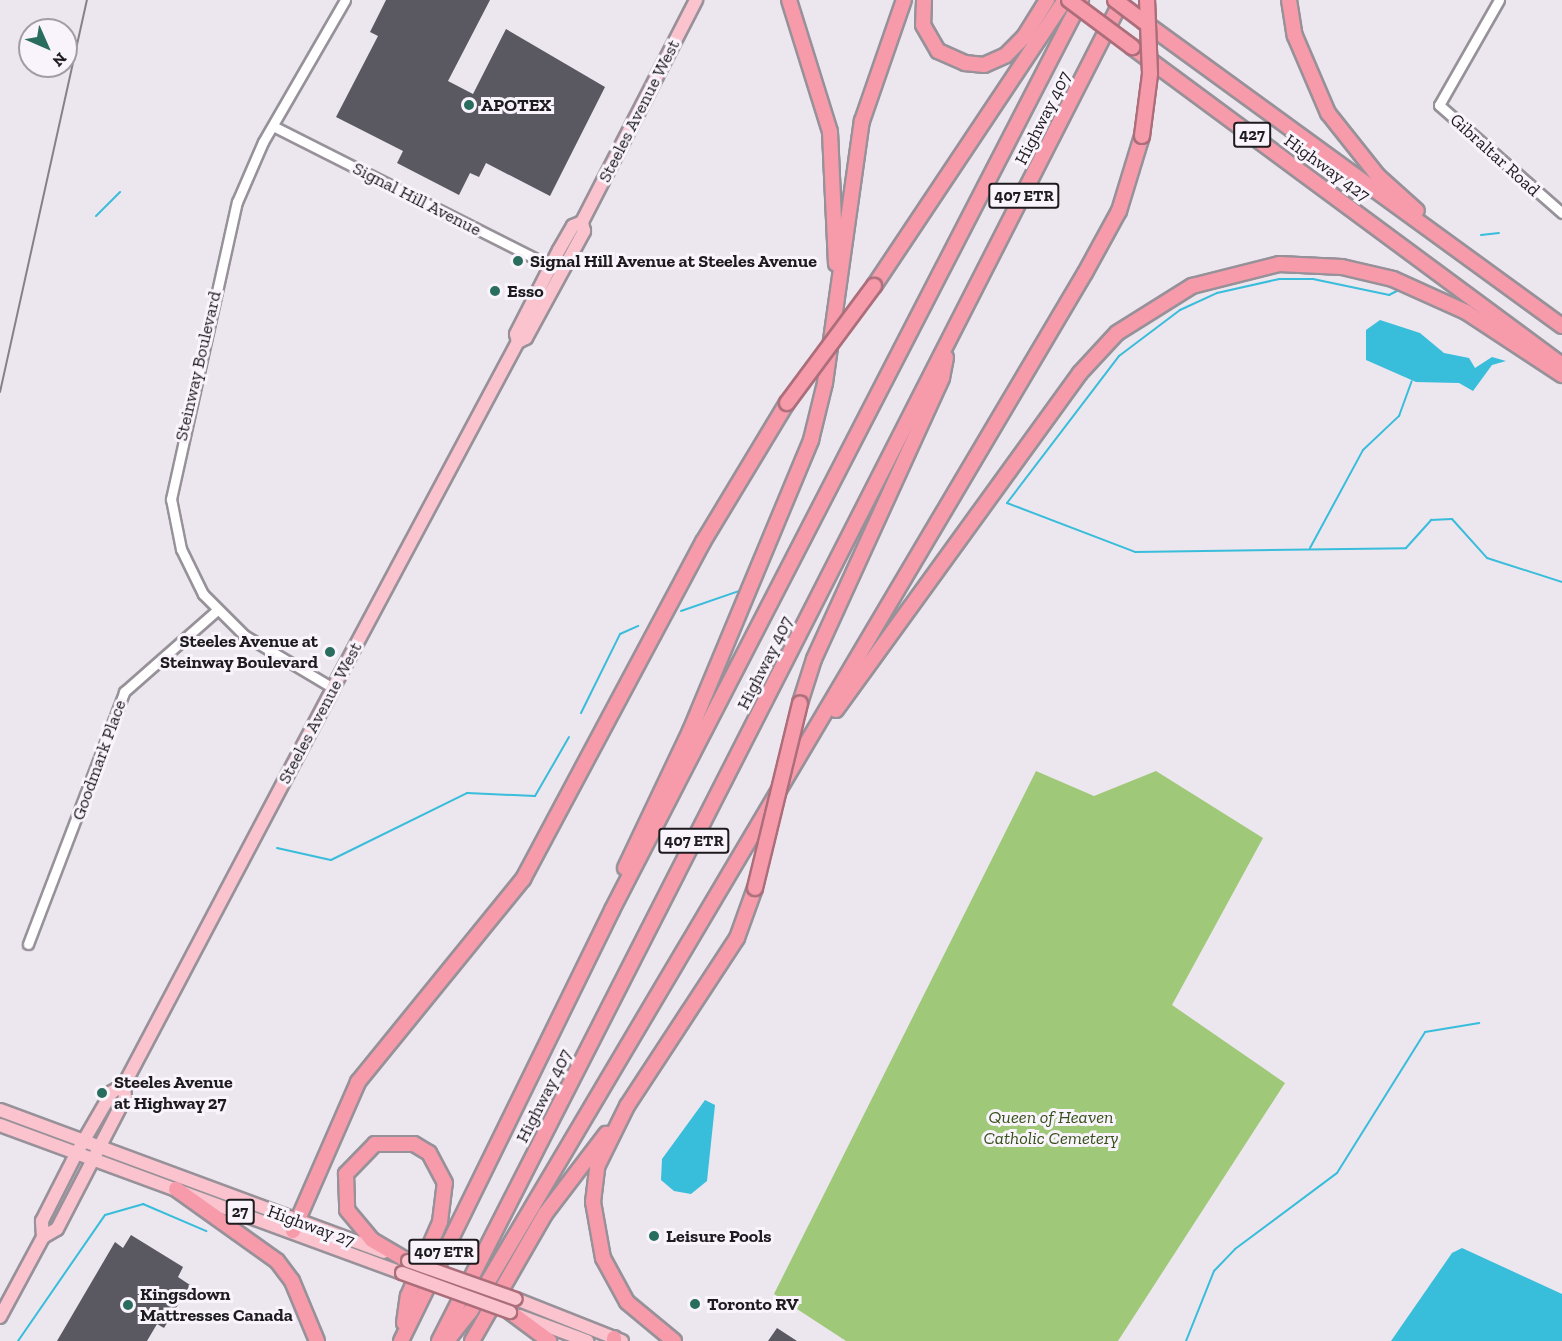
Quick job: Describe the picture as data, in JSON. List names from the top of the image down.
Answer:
{
  "streets": {
    "highway": [
      "Highway 407",
      "427",
      "Highway 427",
      "407 ETR"
    ],
    "main road": ["Steeles Avenue West", "27", "Highway 27"],
    "street": [
      "Gibraltar Road",
      "Signal Hill Avenue",
      "Steinway Boulevard",
      "Goodmark Place"
    ]
  },
  "crossings": [
    ["Steeles Avenue West", "Signal Hill Avenue"],
    ["Steeles Avenue West", "Steinway Boulevard"],
    ["Steeles Avenue West", "Highway 27"],
    ["Signal Hill Avenue", "Steinway Boulevard"],
    ["Steinway Boulevard", "Goodmark Place"]
  ],
  "parks": ["Queen of Heaven Catholic Cemetery"],
  "places": [
    "APOTEX",
    "Signal Hill Avenue at Steeles Avenue",
    "Esso",
    "Steeles Avenue at Steinway Boulevard",
    "Steeles Avenue at Highway 27",
    "Leisure Pools",
    "Toronto RV",
    "Kingsdown Mattresses Canada"
  ],
  "north": "bottom right"
}
